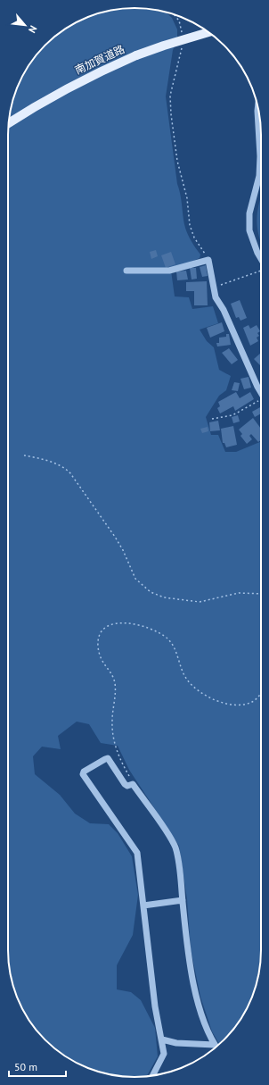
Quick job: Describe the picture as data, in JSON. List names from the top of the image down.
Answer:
{
  "streets": {
    "main road": ["南加賀道路"]
  },
  "scale_bar": "50 m",
  "north": "bottom right"
}
